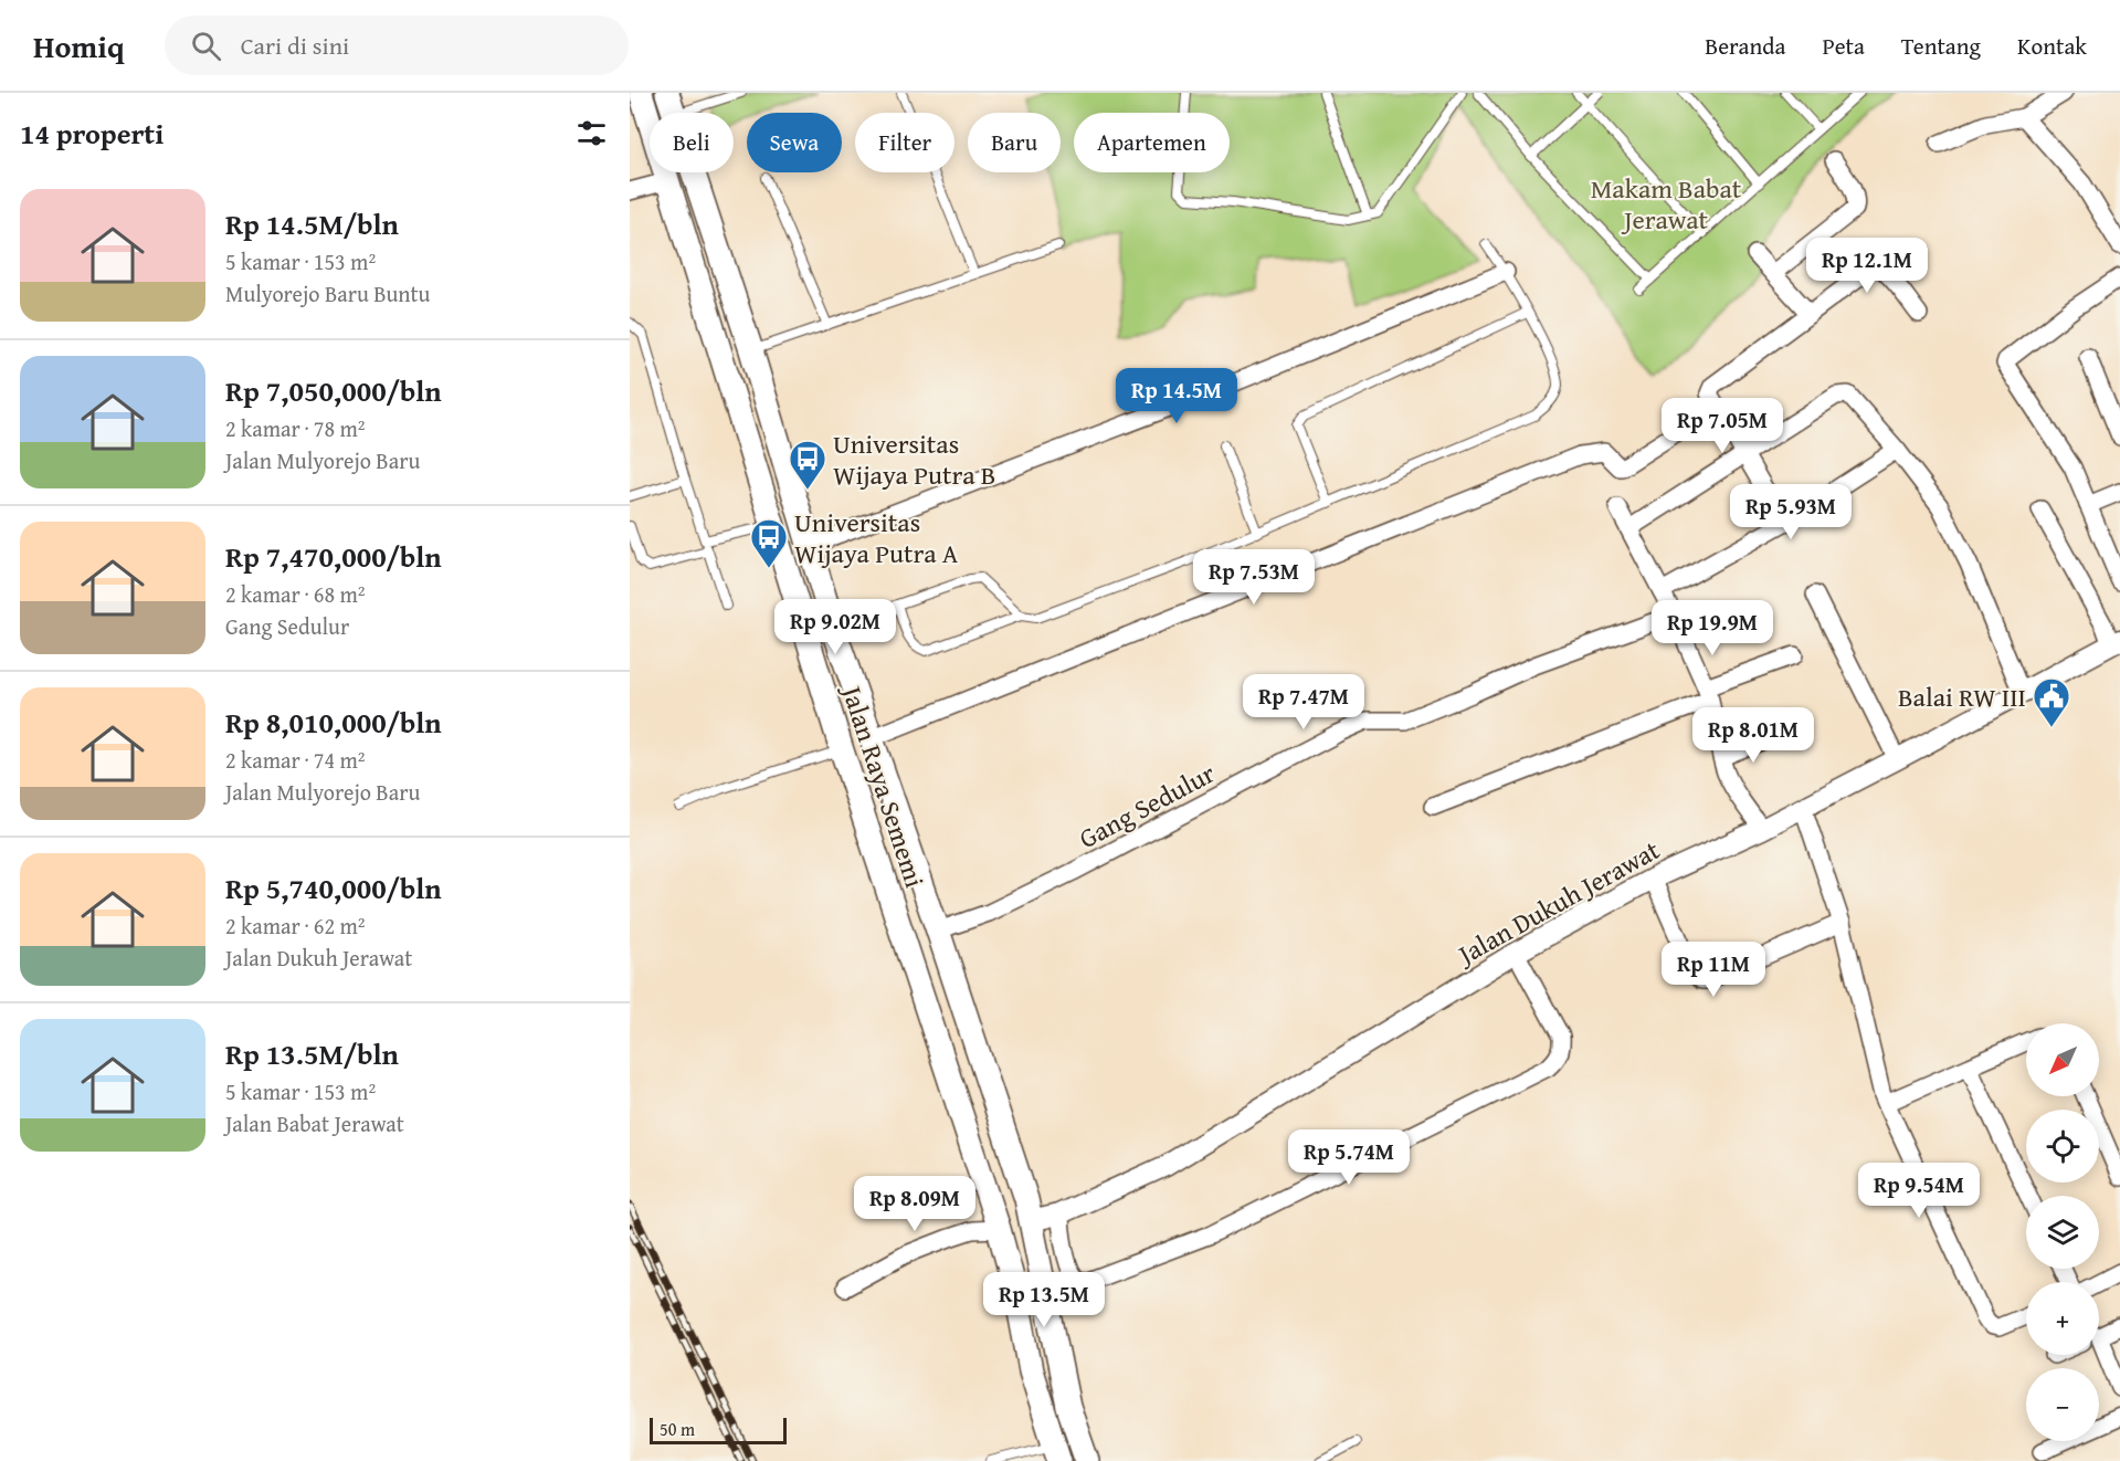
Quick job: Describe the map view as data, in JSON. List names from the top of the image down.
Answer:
{
  "streets": {
    "main road": ["Jalan Raya Sememi"],
    "street": ["Gang Sedulur", "Jalan Dukuh Jerawat"]
  },
  "crossings": [
    ["Jalan Raya Sememi", "Gang Sedulur"],
    ["Jalan Raya Sememi", "Jalan Dukuh Jerawat"]
  ],
  "parks": ["Makam Babat Jerawat"],
  "places": {
    "bus stop": ["Universitas Wijaya Putra B", "Universitas Wijaya Putra A"],
    "public building": ["Balai RW III"]
  },
  "scale_bar": "50 m",
  "north": "bottom left",
  "page": {
    "header": "Homiq",
    "search": "Cari di sini",
    "nav": [
      "Beranda",
      "Peta",
      "Tentang",
      "Kontak"
    ],
    "heading": "14 properti",
    "chip": [
      "Beli",
      "Sewa",
      "Filter",
      "Baru",
      "Apartemen"
    ],
    "list": [
      {
        "name": "Rp 14.5M/bln",
        "note": "5 kamar · 153 m² · Mulyorejo Baru Buntu"
      },
      {
        "name": "Rp 7,050,000/bln",
        "note": "2 kamar · 78 m² · Jalan Mulyorejo Baru"
      },
      {
        "name": "Rp 7,470,000/bln",
        "note": "2 kamar · 68 m² · Gang Sedulur"
      },
      {
        "name": "Rp 8,010,000/bln",
        "note": "2 kamar · 74 m² · Jalan Mulyorejo Baru"
      },
      {
        "name": "Rp 5,740,000/bln",
        "note": "2 kamar · 62 m² · Jalan Dukuh Jerawat"
      },
      {
        "name": "Rp 13.5M/bln",
        "note": "5 kamar · 153 m² · Jalan Babat Jerawat"
      }
    ],
    "price": [
      "Rp 12.1M",
      "Rp 14.5M",
      "Rp 7.05M",
      "Rp 5.93M",
      "Rp 7.53M",
      "Rp 9.02M",
      "Rp 19.9M",
      "Rp 7.47M",
      "Rp 8.01M",
      "Rp 11M",
      "Rp 5.74M",
      "Rp 9.54M",
      "Rp 8.09M",
      "Rp 13.5M"
    ],
    "map_buttons": ["+", "−"],
    "scale": "50 m"
  }
}
